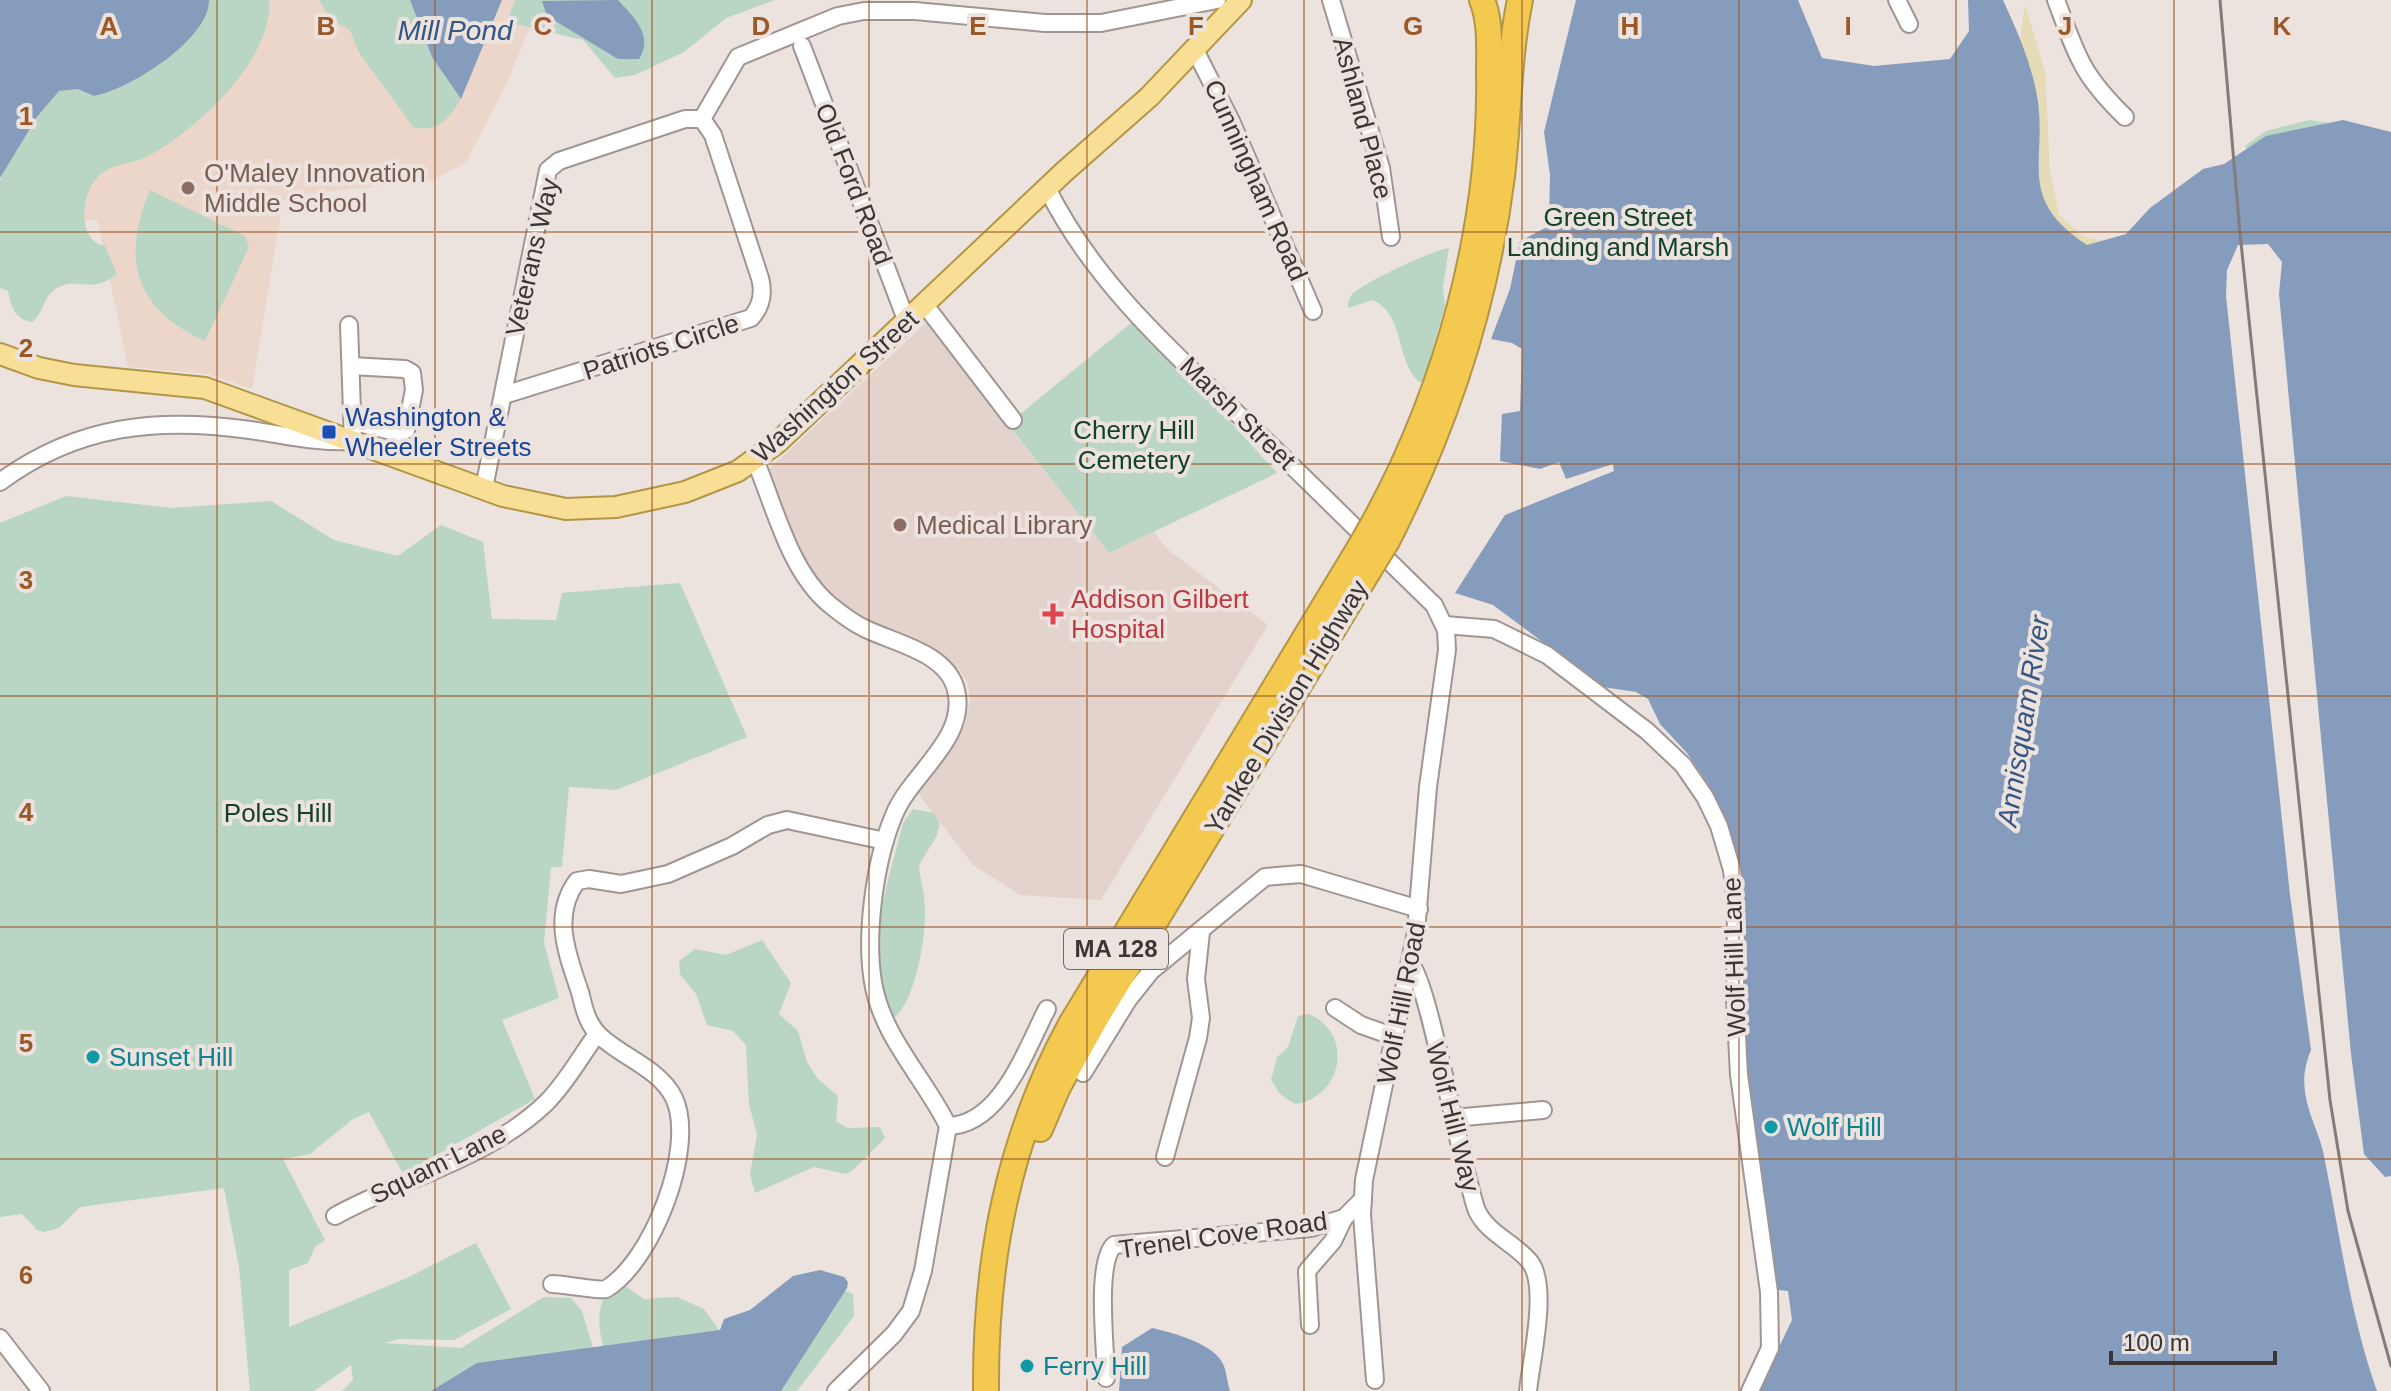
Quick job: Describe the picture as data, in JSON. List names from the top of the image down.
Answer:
{
  "streets": {
    "highway": ["Yankee Division Highway", "MA 128"],
    "main road": ["Washington Street"],
    "street": [
      "Ashland Place",
      "Cunningham Road",
      "Old Ford Road",
      "Veterans Way",
      "Patriots Circle",
      "Marsh Street",
      "Wolf Hill Lane",
      "Wolf Hill Road",
      "Wolf Hill Way",
      "Squam Lane",
      "Trenel Cove Road"
    ]
  },
  "crossings": [
    ["Cunningham Road", "Washington Street"],
    ["Old Ford Road", "Washington Street"],
    ["Veterans Way", "Patriots Circle"],
    ["Washington Street", "Marsh Street"],
    ["Marsh Street", "Wolf Hill Lane"],
    ["Marsh Street", "Wolf Hill Road"],
    ["Wolf Hill Lane", "Wolf Hill Road"],
    ["Wolf Hill Road", "Wolf Hill Way"],
    ["Wolf Hill Road", "Trenel Cove Road"]
  ],
  "water": ["Mill Pond", "Annisquam River"],
  "parks": ["Green Street Landing and Marsh", "Cherry Hill Cemetery", "Poles Hill"],
  "places": {
    "other": [
      "O'Maley Innovation Middle School",
      "Medical Library",
      "Sunset Hill",
      "Wolf Hill",
      "Ferry Hill"
    ],
    "transit": ["Washington & Wheeler Streets"],
    "health": ["Addison Gilbert Hospital"]
  },
  "scale_bar": "100 m",
  "grid": {
    "columns": [
      "A",
      "B",
      "C",
      "D",
      "E",
      "F",
      "G",
      "H",
      "I",
      "J",
      "K"
    ],
    "rows": [
      "1",
      "2",
      "3",
      "4",
      "5",
      "6"
    ]
  }
}
